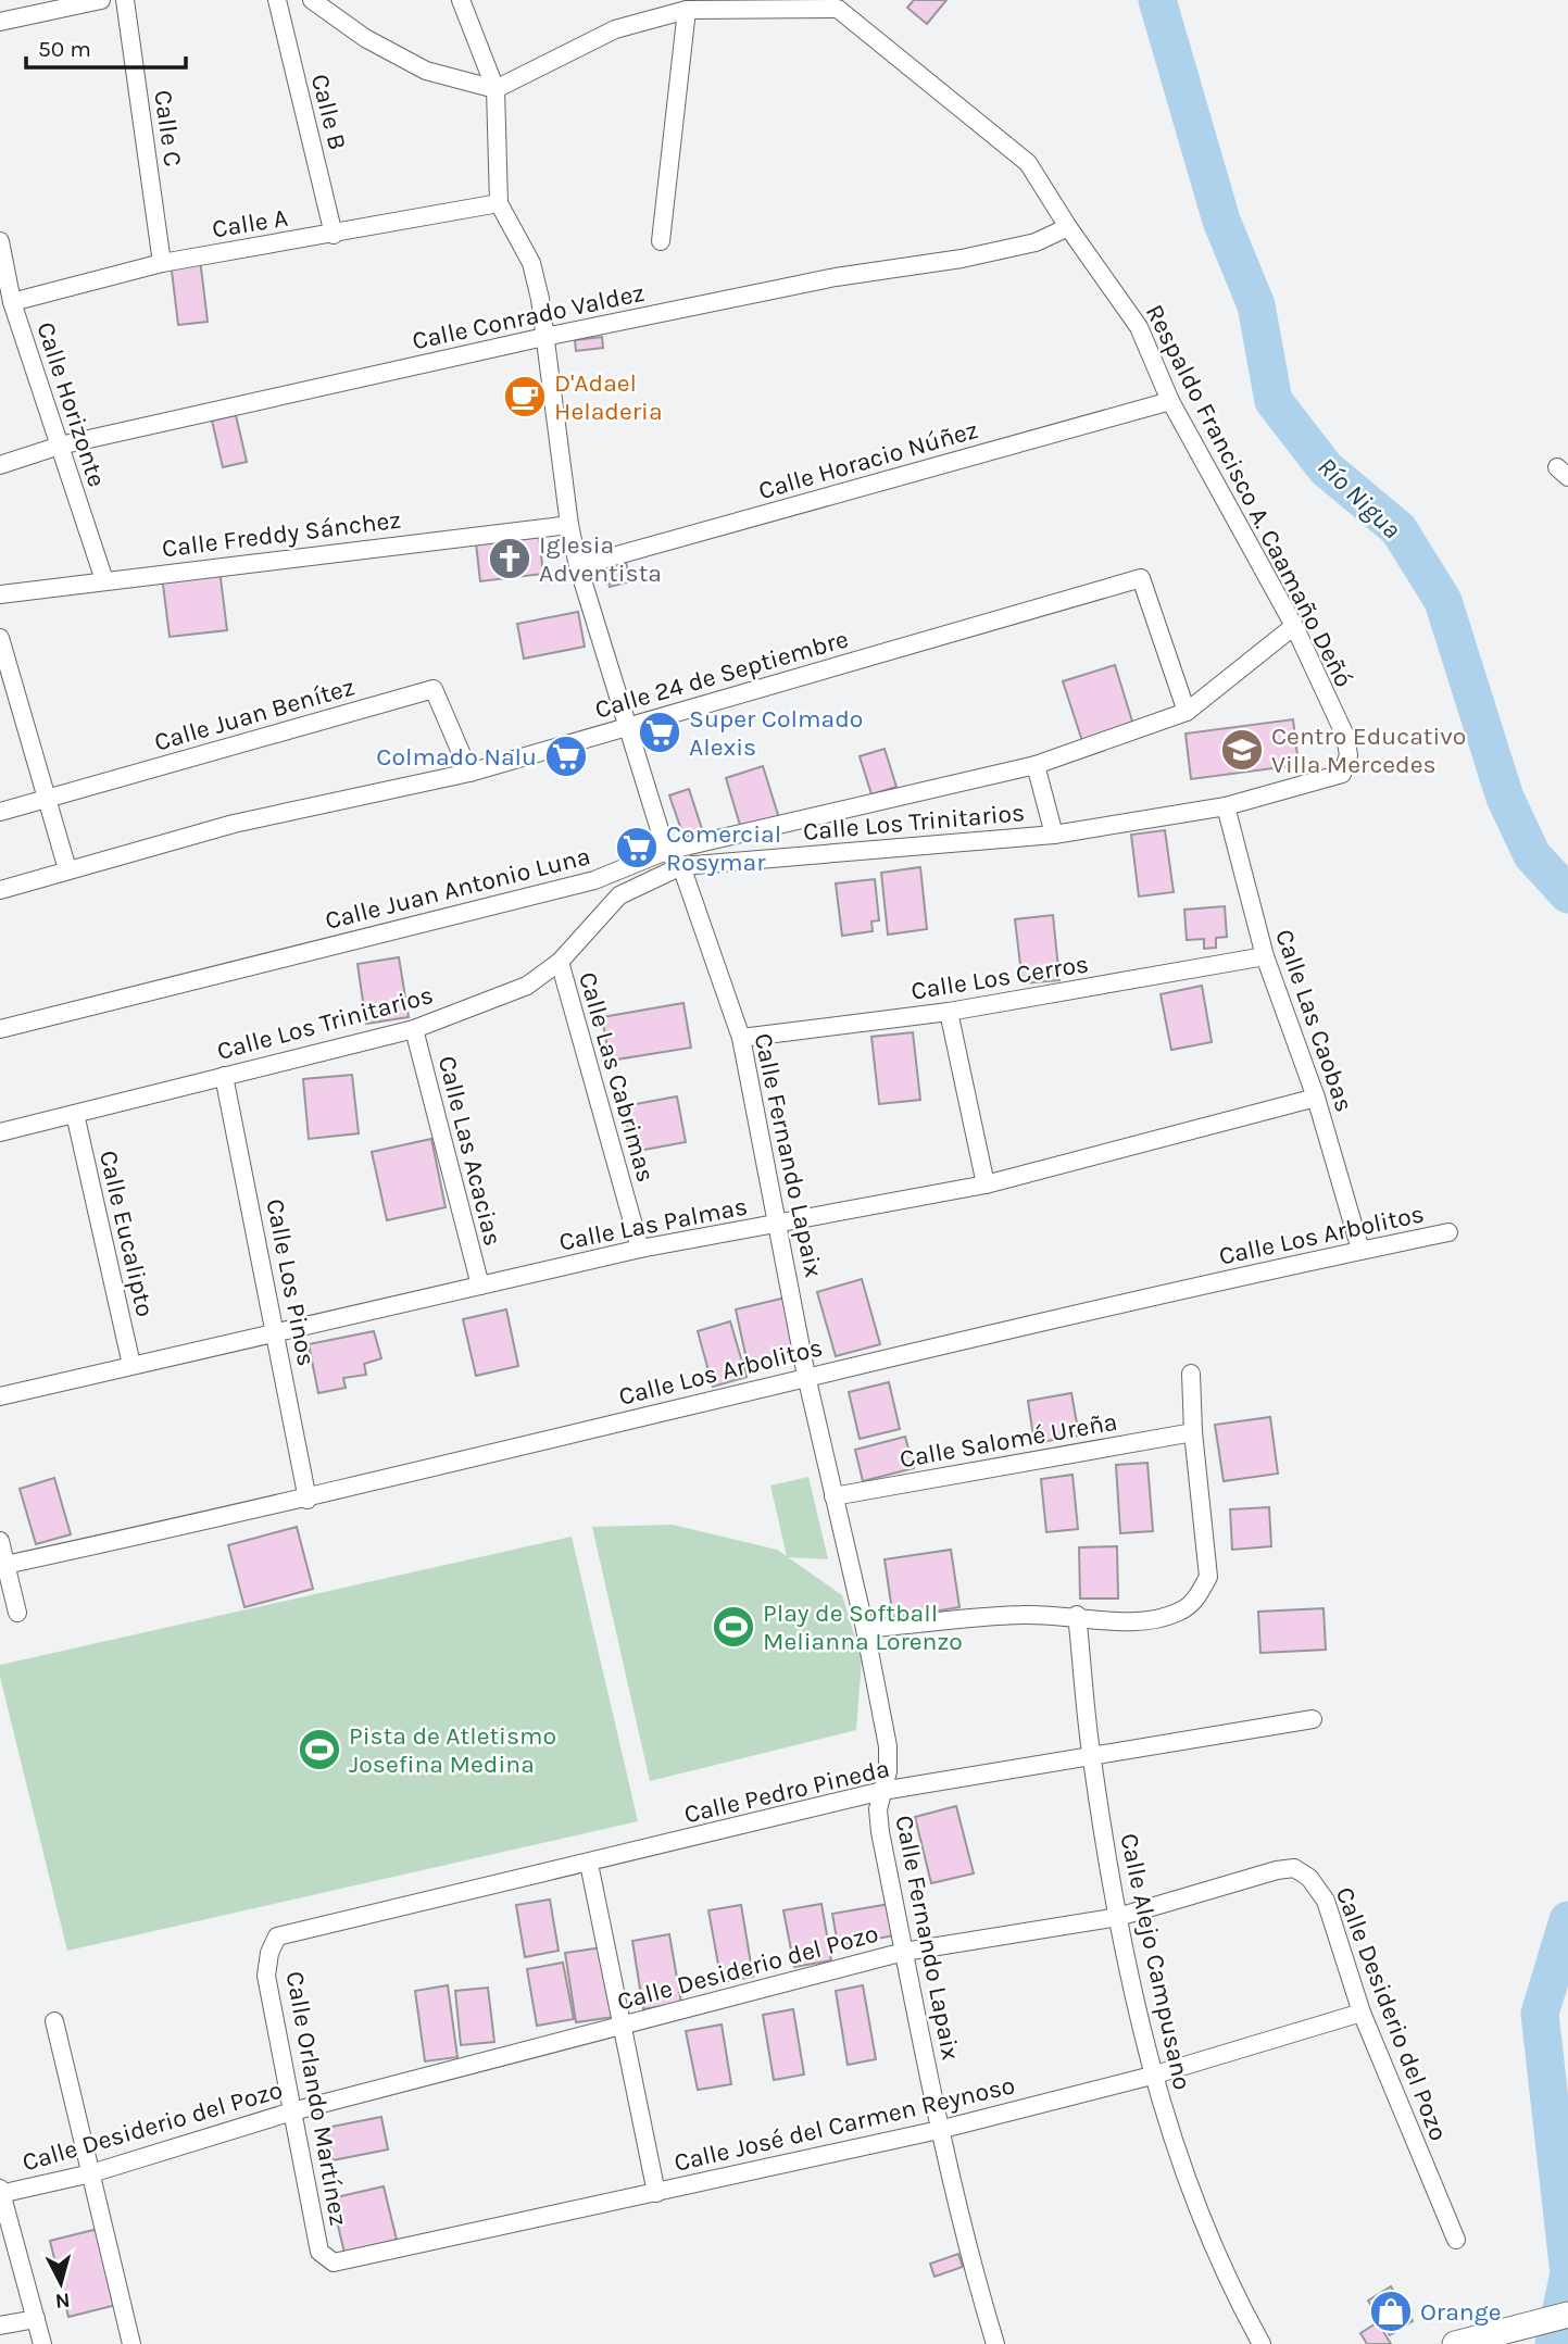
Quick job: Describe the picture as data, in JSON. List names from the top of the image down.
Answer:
{
  "streets": {
    "street": [
      "Calle B",
      "Calle C",
      "Calle A",
      "Calle Conrado Valdez",
      "Calle Horizonte",
      "Calle Horacio Núñez",
      "Respaldo Francisco A. Caamaño Deñó",
      "Calle Freddy Sánchez",
      "Calle 24 de Septiembre",
      "Calle Juan Benítez",
      "Calle Los Trinitarios",
      "Calle Juan Antonio Luna",
      "Calle Los Cerros",
      "Calle Las Caobas",
      "Calle Las Cabrimas",
      "Calle Las Acacias",
      "Calle Fernando Lapaix",
      "Calle Las Palmas",
      "Calle Eucalipto",
      "Calle Los Arbolitos",
      "Calle Los Pinos",
      "Calle Salomé Ureña",
      "Calle Pedro Pineda",
      "Calle Alejo Campusano",
      "Calle Desiderio del Pozo",
      "Calle Orlando Martínez",
      "Calle José del Carmen Reynoso"
    ]
  },
  "crossings": [
    ["Calle B", "Calle A"],
    ["Calle C", "Calle A"],
    ["Calle A", "Calle Horizonte"],
    ["Calle A", "Calle Fernando Lapaix"],
    ["Calle Conrado Valdez", "Calle Horizonte"],
    ["Calle Conrado Valdez", "Respaldo Francisco A. Caamaño Deñó"],
    ["Calle Conrado Valdez", "Calle Fernando Lapaix"],
    ["Calle Horizonte", "Calle Freddy Sánchez"],
    ["Calle Horacio Núñez", "Respaldo Francisco A. Caamaño Deñó"],
    ["Calle Horacio Núñez", "Calle Fernando Lapaix"],
    ["Respaldo Francisco A. Caamaño Deñó", "Calle Los Trinitarios"],
    ["Respaldo Francisco A. Caamaño Deñó", "Calle Juan Antonio Luna"],
    ["Respaldo Francisco A. Caamaño Deñó", "Calle Fernando Lapaix"],
    ["Calle Freddy Sánchez", "Calle Fernando Lapaix"],
    ["Calle 24 de Septiembre", "Calle Juan Benítez"],
    ["Calle 24 de Septiembre", "Calle Juan Antonio Luna"],
    ["Calle 24 de Septiembre", "Calle Fernando Lapaix"],
    ["Calle Los Trinitarios", "Calle Las Caobas"],
    ["Calle Los Trinitarios", "Calle Las Cabrimas"],
    ["Calle Los Trinitarios", "Calle Las Acacias"],
    ["Calle Los Trinitarios", "Calle Fernando Lapaix"],
    ["Calle Los Trinitarios", "Calle Eucalipto"],
    ["Calle Los Trinitarios", "Calle Los Pinos"],
    ["Calle Juan Antonio Luna", "Calle Fernando Lapaix"],
    ["Calle Los Cerros", "Calle Las Caobas"],
    ["Calle Los Cerros", "Calle Fernando Lapaix"],
    ["Calle Las Caobas", "Calle Las Palmas"],
    ["Calle Las Caobas", "Calle Los Arbolitos"],
    ["Calle Las Cabrimas", "Calle Las Palmas"],
    ["Calle Las Acacias", "Calle Las Palmas"],
    ["Calle Fernando Lapaix", "Calle Las Palmas"],
    ["Calle Fernando Lapaix", "Calle Los Arbolitos"],
    ["Calle Fernando Lapaix", "Calle Salomé Ureña"],
    ["Calle Fernando Lapaix", "Calle Pedro Pineda"],
    ["Calle Fernando Lapaix", "Calle Desiderio del Pozo"],
    ["Calle Fernando Lapaix", "Calle José del Carmen Reynoso"],
    ["Calle Las Palmas", "Calle Eucalipto"],
    ["Calle Las Palmas", "Calle Los Pinos"],
    ["Calle Los Arbolitos", "Calle Los Pinos"],
    ["Calle Pedro Pineda", "Calle Alejo Campusano"],
    ["Calle Pedro Pineda", "Calle Orlando Martínez"],
    ["Calle Alejo Campusano", "Calle Desiderio del Pozo"],
    ["Calle Alejo Campusano", "Calle José del Carmen Reynoso"],
    ["Calle Desiderio del Pozo", "Calle Orlando Martínez"],
    ["Calle Desiderio del Pozo", "Calle José del Carmen Reynoso"],
    ["Calle Orlando Martínez", "Calle José del Carmen Reynoso"]
  ],
  "water": ["Río Nigua"],
  "places": {
    "cafe": ["D'Adael Heladeria"],
    "church": ["Iglesia Adventista"],
    "supermarket": ["Super Colmado Alexis", "Colmado Nalu", "Comercial Rosymar"],
    "school or university": ["Centro Educativo Villa Mercedes"],
    "sports": ["Play de Softball Melianna Lorenzo", "Pista de Atletismo Josefina Medina"],
    "shop": ["Orange"]
  },
  "scale_bar": "50 m",
  "north": "bottom"
}
